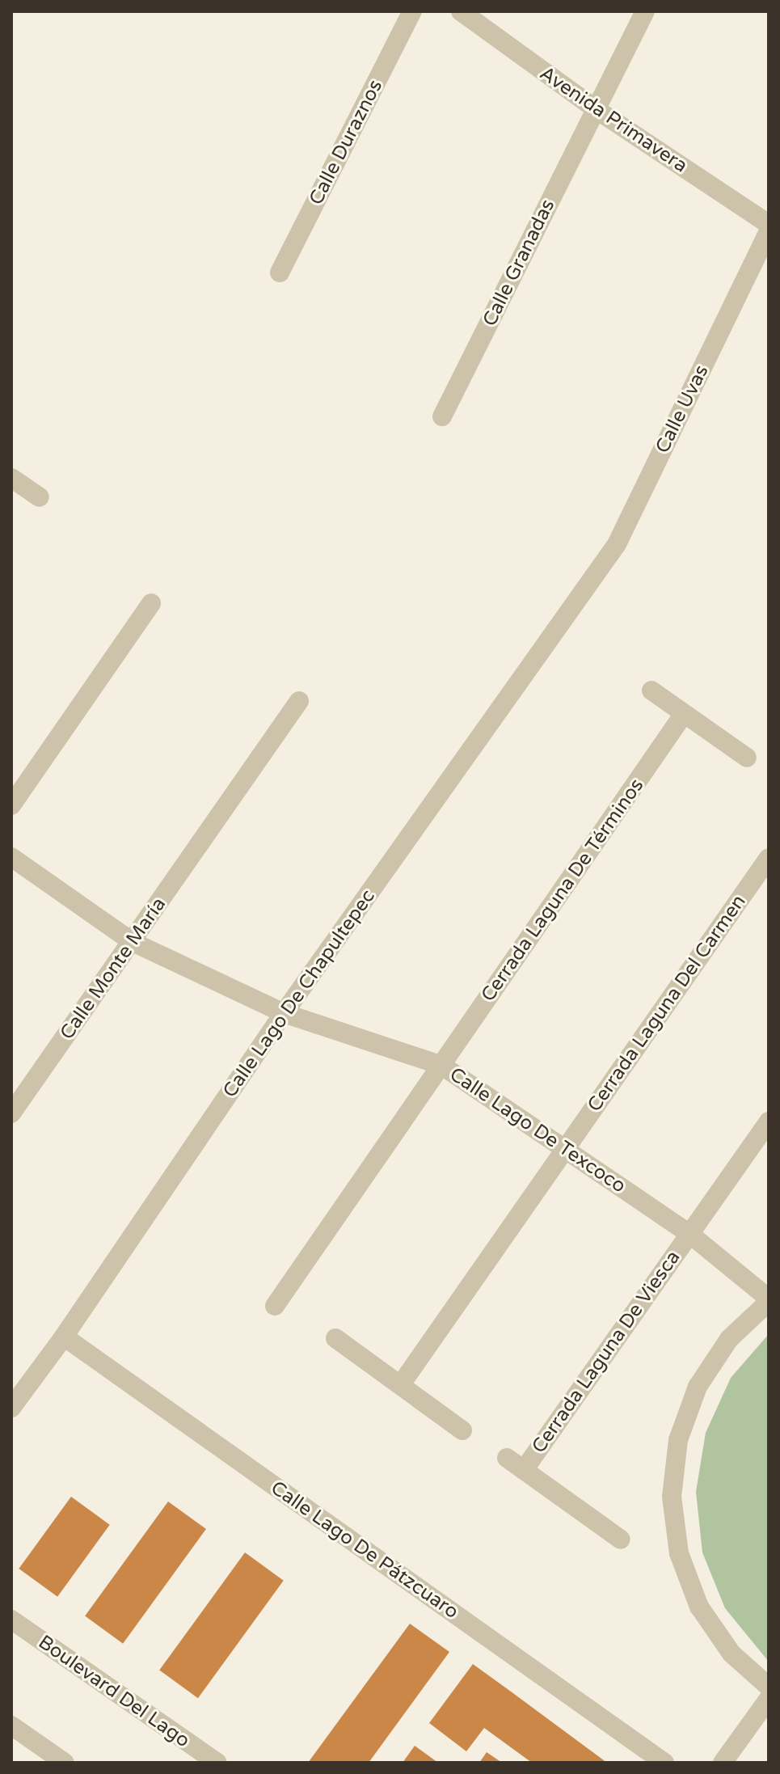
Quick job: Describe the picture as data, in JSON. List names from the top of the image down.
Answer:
{
  "streets": {
    "street": [
      "Avenida Primavera",
      "Calle Duraznos",
      "Calle Granadas",
      "Calle Uvas",
      "Cerrada Laguna De Términos",
      "Calle Monte María",
      "Calle Lago De Chapultepec",
      "Cerrada Laguna Del Carmen",
      "Calle Lago De Texcoco",
      "Cerrada Laguna De Viesca",
      "Calle Lago De Pátzcuaro",
      "Boulevard Del Lago"
    ]
  },
  "crossings": [
    ["Avenida Primavera", "Calle Granadas"],
    ["Calle Uvas", "Calle Lago De Chapultepec"],
    ["Cerrada Laguna De Términos", "Calle Lago De Texcoco"],
    ["Calle Monte María", "Calle Lago De Texcoco"],
    ["Calle Lago De Chapultepec", "Calle Lago De Texcoco"],
    ["Calle Lago De Chapultepec", "Calle Lago De Pátzcuaro"],
    ["Cerrada Laguna Del Carmen", "Calle Lago De Texcoco"],
    ["Calle Lago De Texcoco", "Cerrada Laguna De Viesca"]
  ]
}
